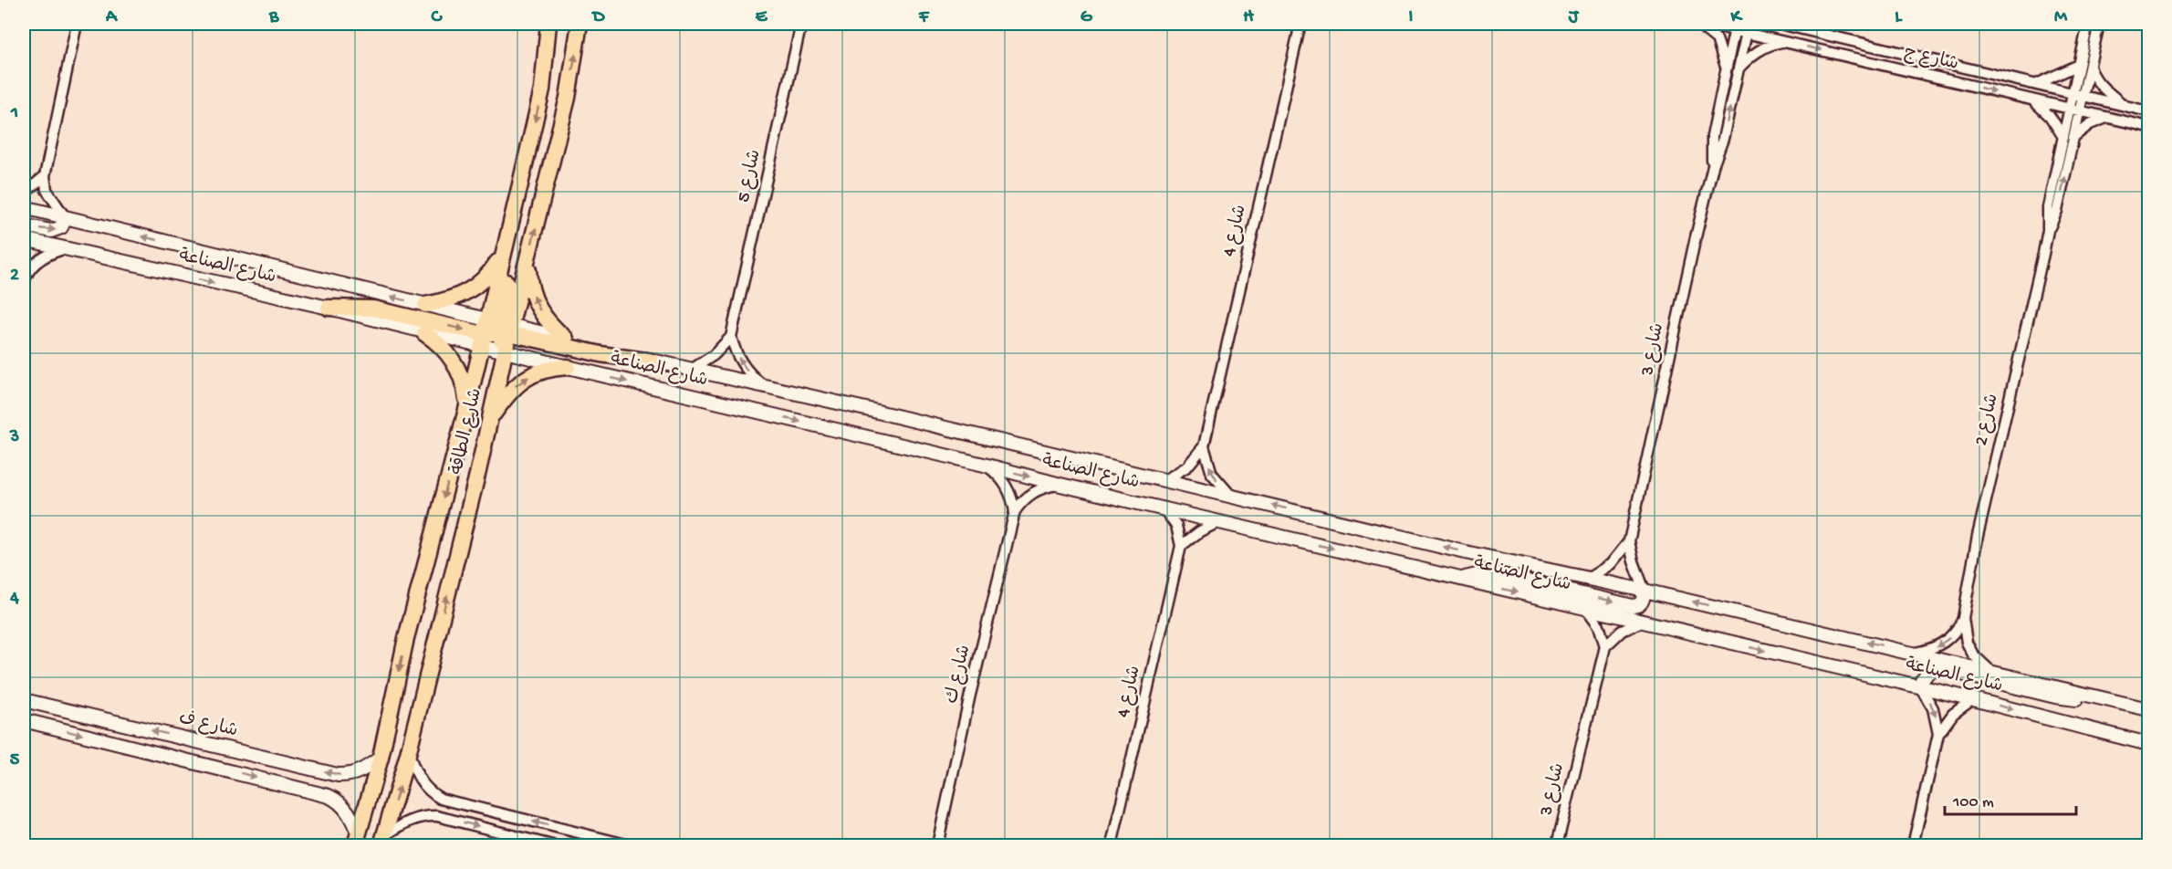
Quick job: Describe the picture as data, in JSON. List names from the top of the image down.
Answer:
{
  "streets": {
    "main road": ["شارع الطاقة"],
    "street": [
      "شارع ج",
      "شارع 5",
      "شارع 4",
      "شارع الصناعة",
      "شارع 3",
      "شارع 2",
      "شارع ك",
      "شارع ف"
    ]
  },
  "crossings": [
    ["شارع ج", "شارع 3"],
    ["شارع ج", "شارع 2"],
    ["شارع 4", "شارع الصناعة"],
    ["شارع الصناعة", "شارع 3"],
    ["شارع الصناعة", "شارع 2"],
    ["شارع الصناعة", "شارع الطاقة"],
    ["شارع الطاقة", "شارع ف"]
  ],
  "scale_bar": "100 m",
  "grid": {
    "columns": [
      "A",
      "B",
      "C",
      "D",
      "E",
      "F",
      "G",
      "H",
      "I",
      "J",
      "K",
      "L",
      "M"
    ],
    "rows": [
      "1",
      "2",
      "3",
      "4",
      "5"
    ]
  }
}
